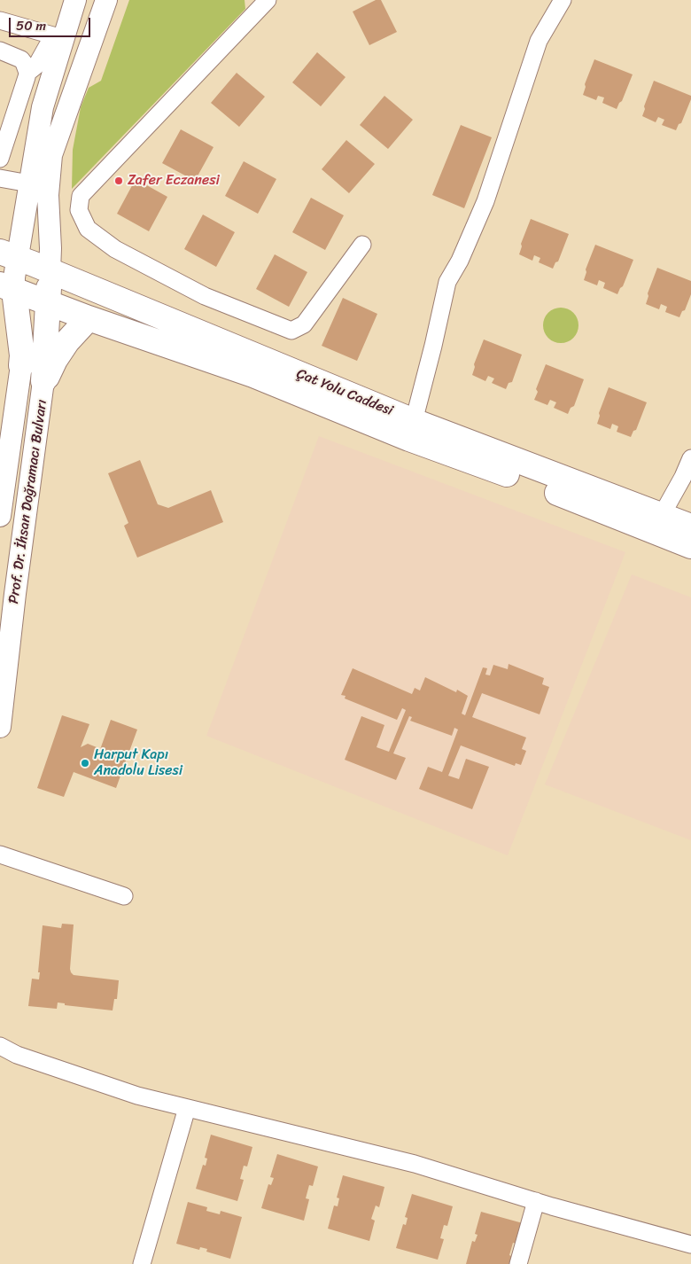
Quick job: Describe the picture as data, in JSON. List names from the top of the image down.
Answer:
{
  "streets": {
    "highway": ["Çat Yolu Caddesi"],
    "main road": ["Prof. Dr. İhsan Doğramacı Bulvarı"]
  },
  "places": ["Zafer Eczanesi", "Harput Kapı Anadolu Lisesi"],
  "scale_bar": "50 m"
}
